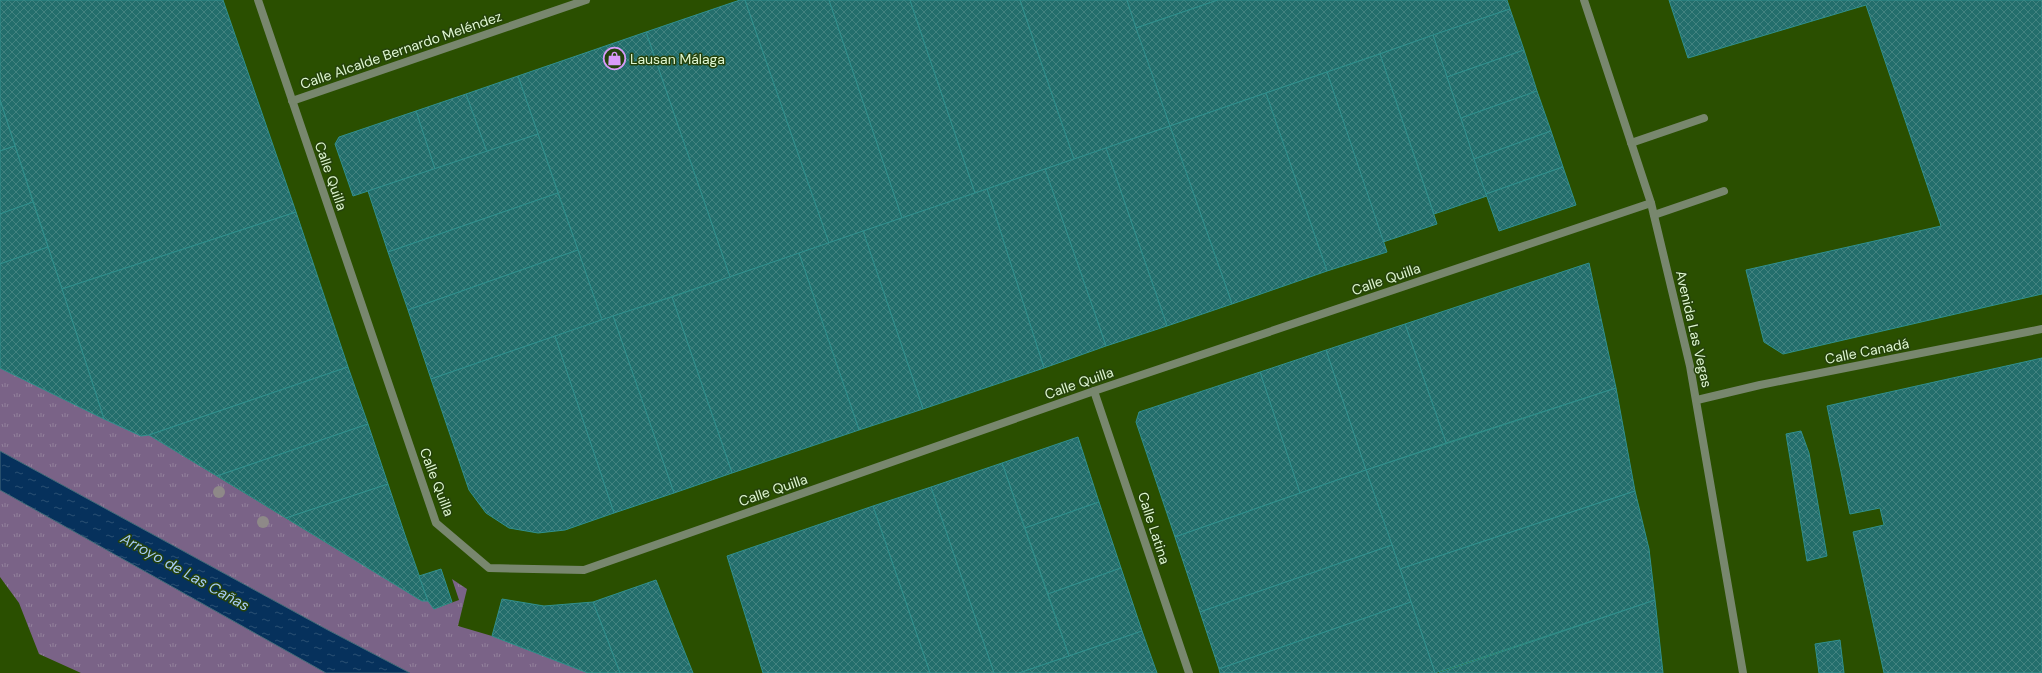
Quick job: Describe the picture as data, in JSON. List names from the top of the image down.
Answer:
{
  "streets": {
    "street": [
      "Calle Alcalde Bernardo Meléndez",
      "Calle Quilla",
      "Avenida Las Vegas",
      "Calle Canadá",
      "Calle Latina"
    ]
  },
  "crossings": [
    ["Calle Alcalde Bernardo Meléndez", "Calle Quilla"],
    ["Calle Quilla", "Avenida Las Vegas"],
    ["Calle Quilla", "Calle Latina"],
    ["Avenida Las Vegas", "Calle Canadá"]
  ],
  "water": ["Arroyo de Las Cañas"],
  "places": {
    "shop": ["Lausan Málaga"]
  }
}
